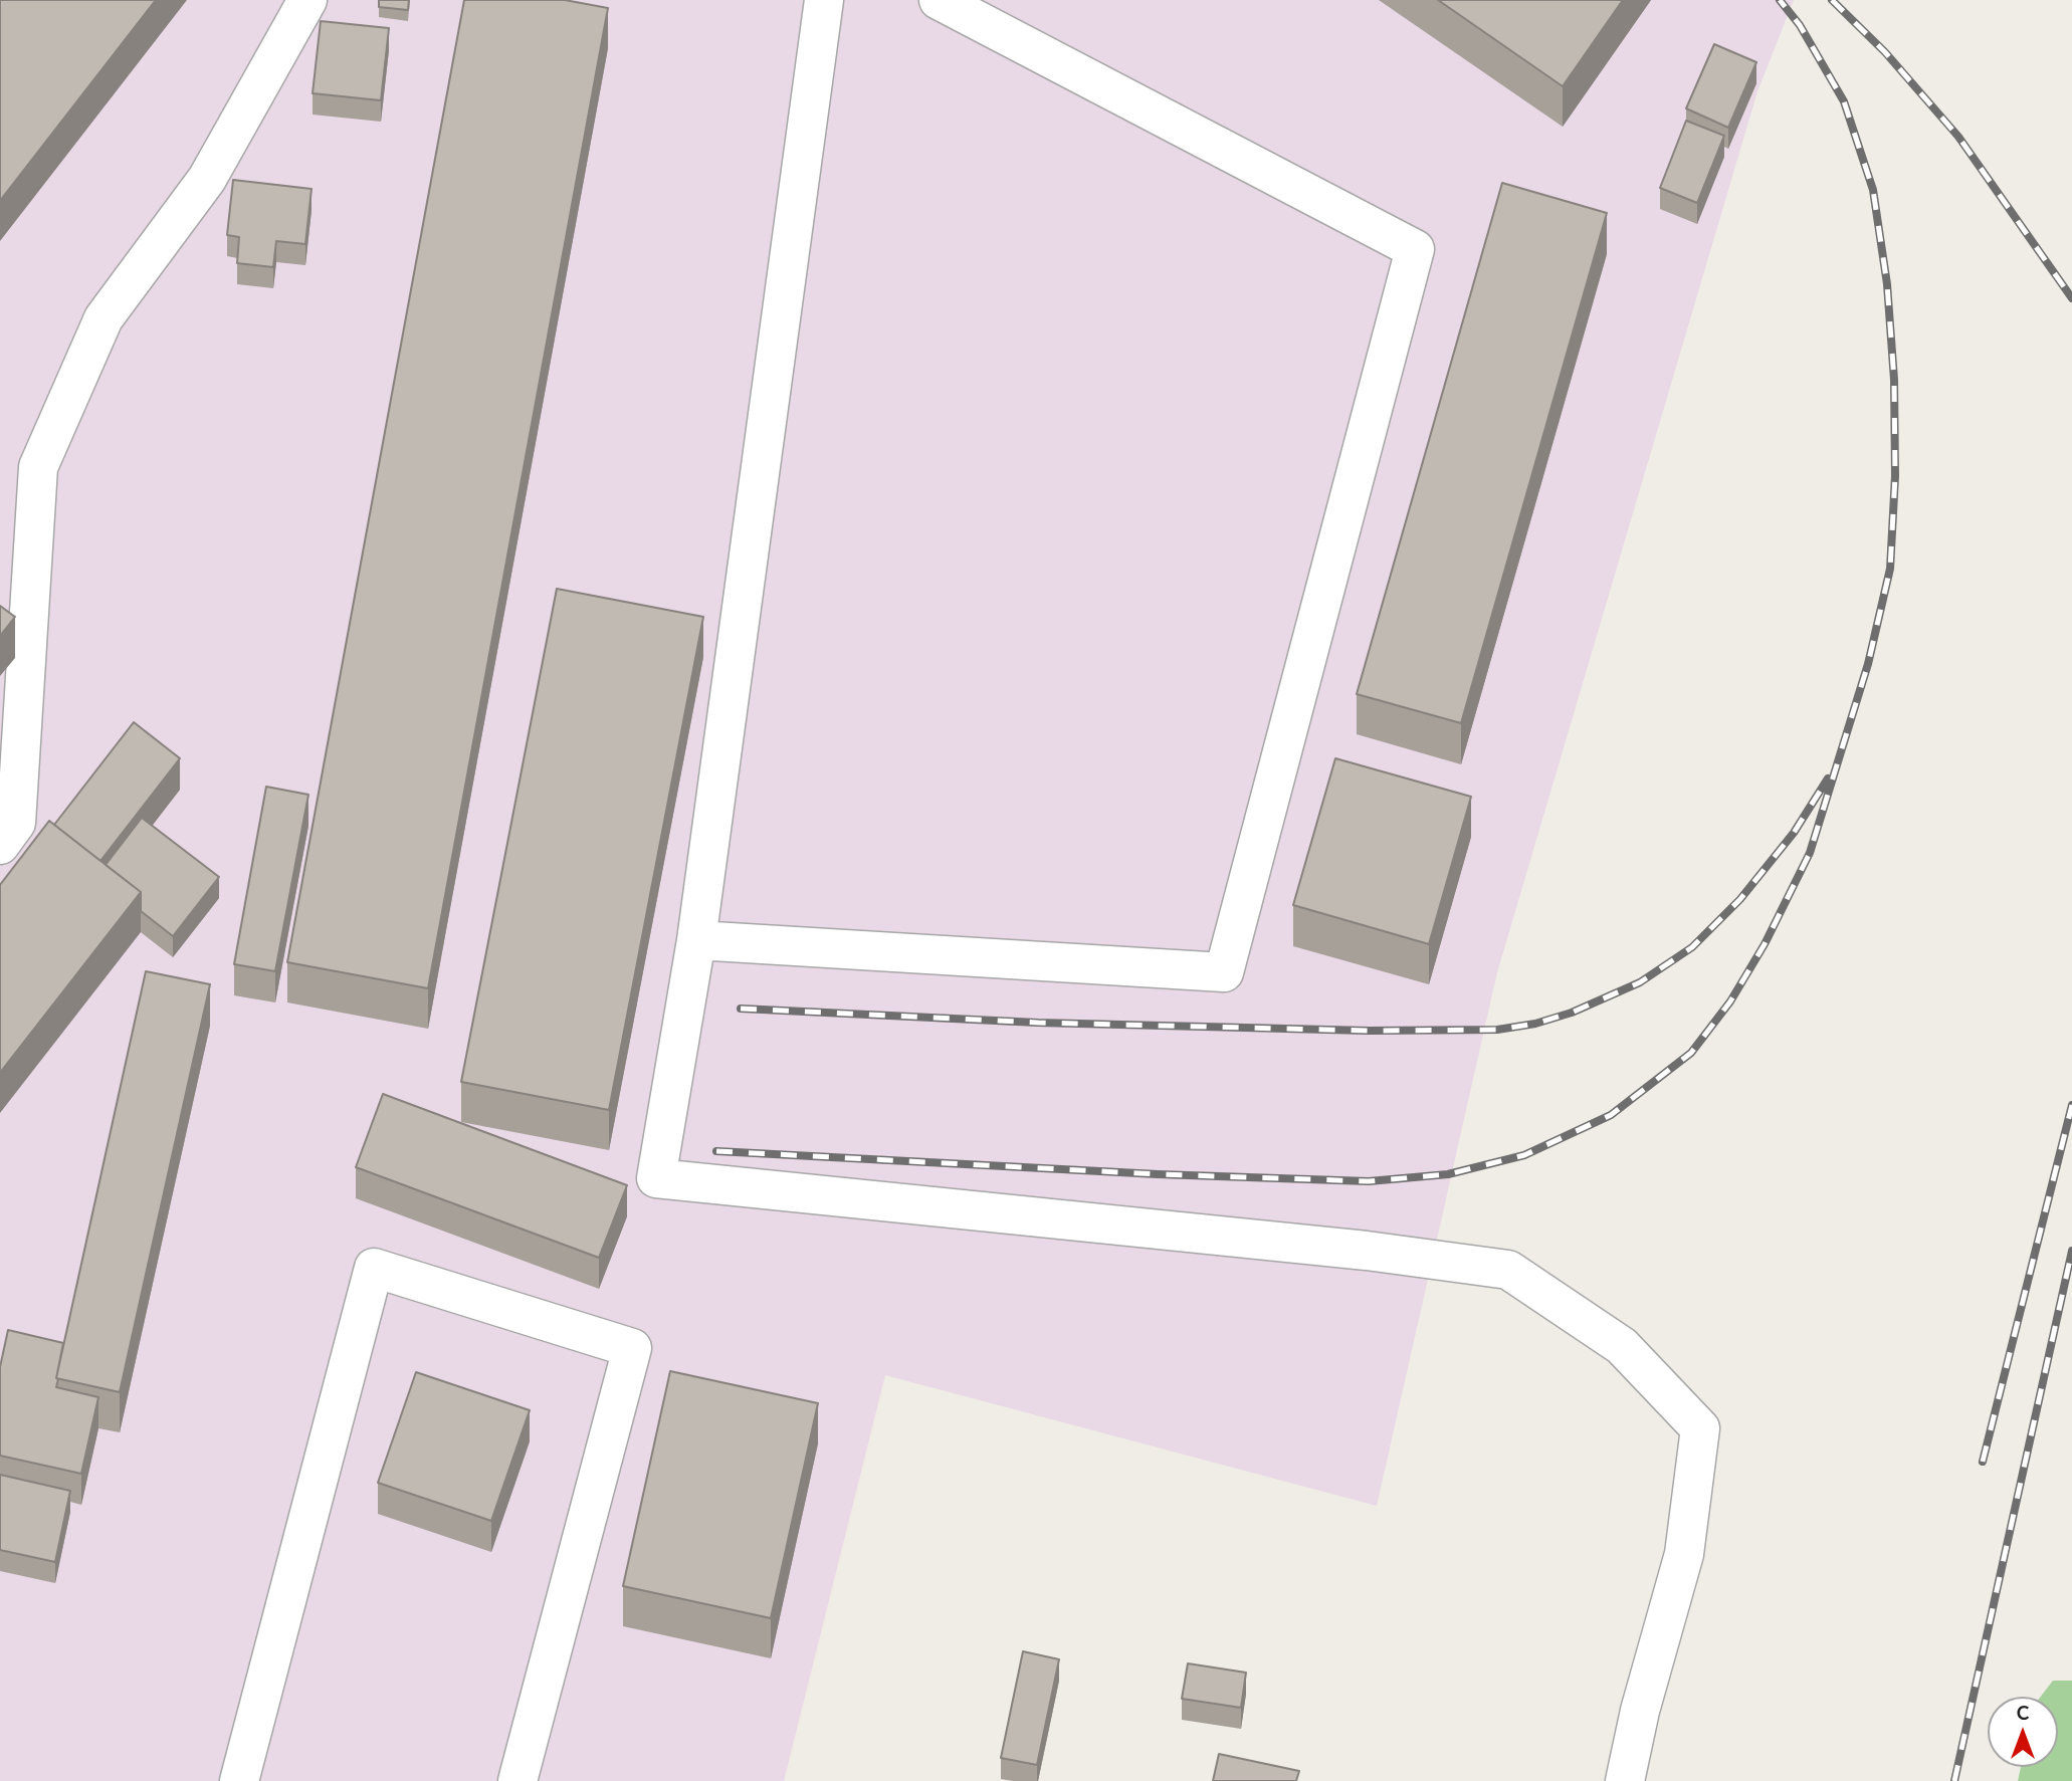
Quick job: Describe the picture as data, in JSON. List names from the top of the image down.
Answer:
{
  "north": "top"
}
